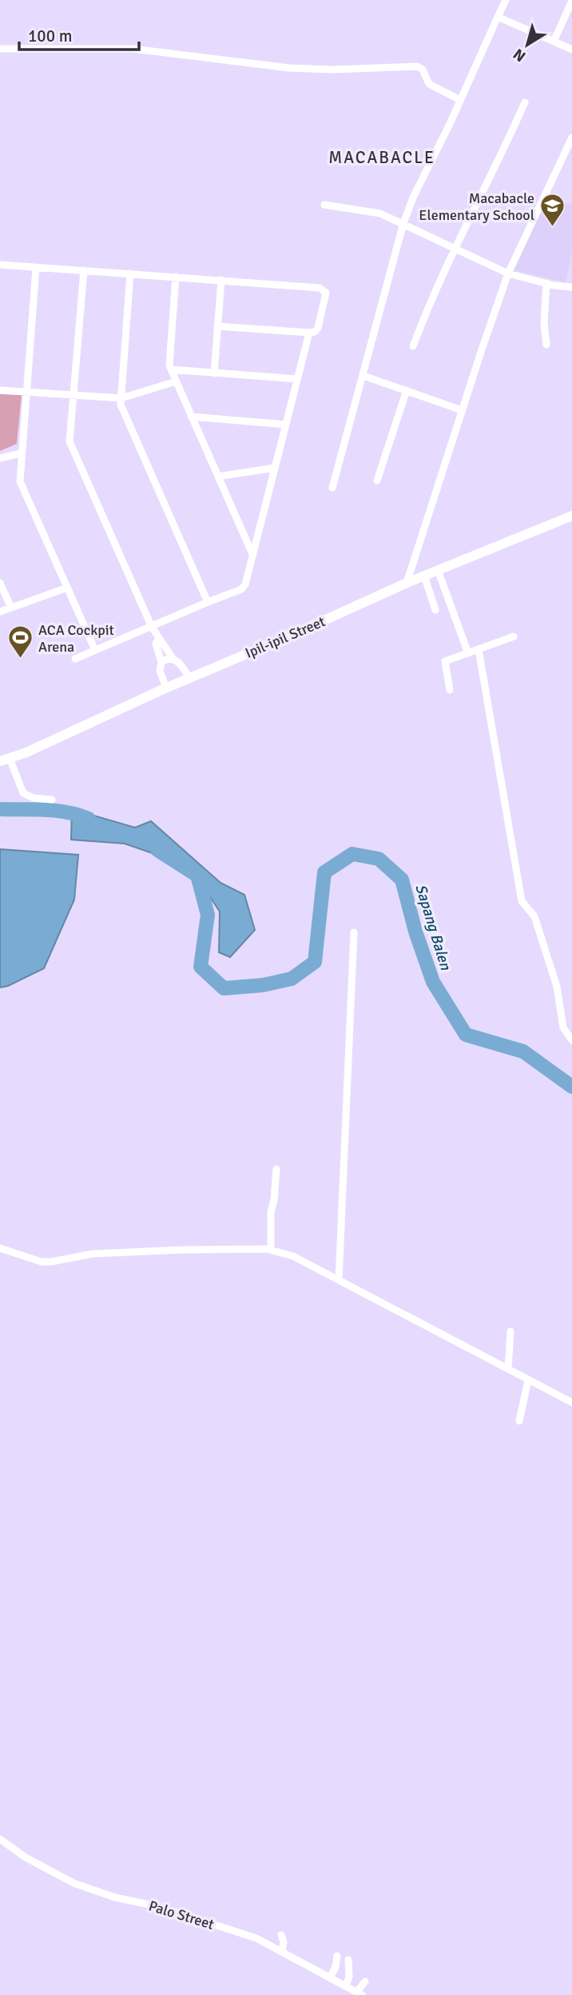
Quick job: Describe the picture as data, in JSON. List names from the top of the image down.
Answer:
{
  "streets": {
    "street": ["Ipil-ipil Street", "Palo Street"]
  },
  "districts": ["MACABACLE"],
  "water": ["Sapang Balen"],
  "places": {
    "school or university": ["Macabacle Elementary School"],
    "sports": ["ACA Cockpit Arena"]
  },
  "scale_bar": "100 m",
  "north": "bottom left"
}
